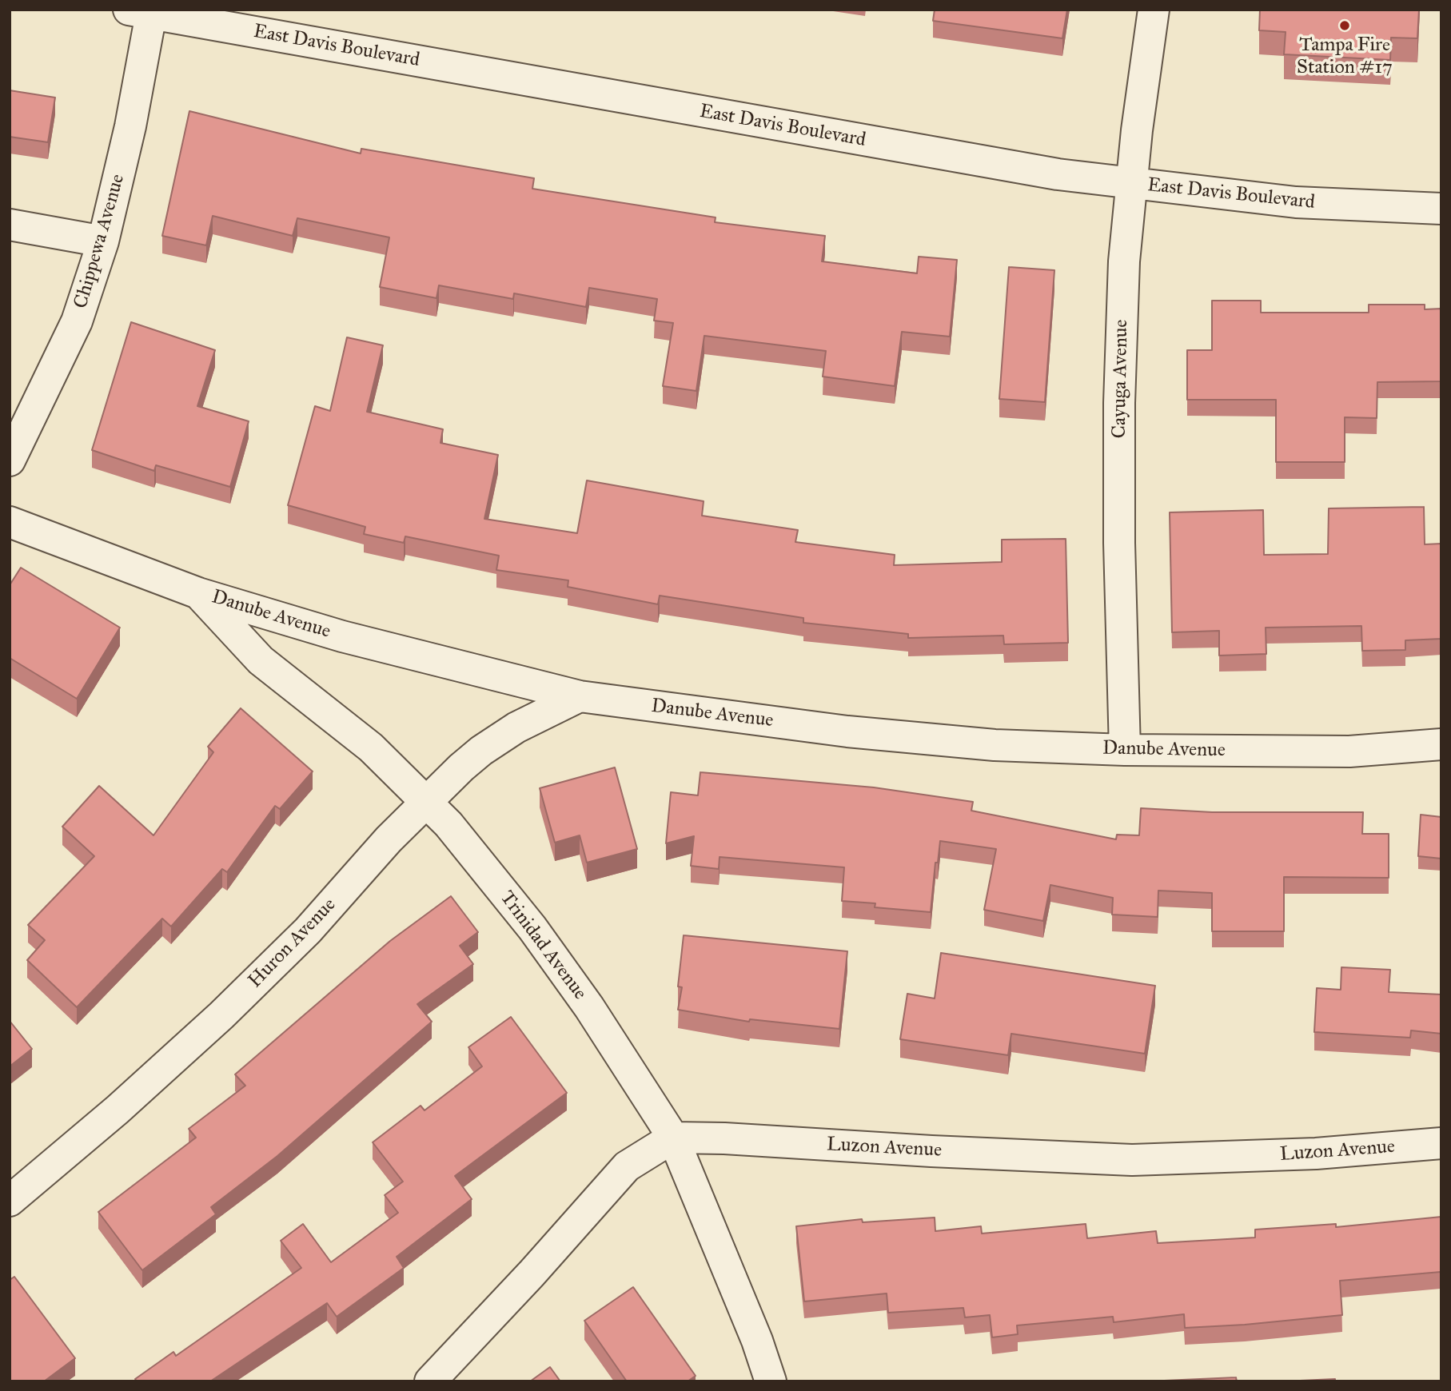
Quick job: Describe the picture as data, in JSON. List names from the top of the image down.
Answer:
{
  "streets": {
    "street": [
      "East Davis Boulevard",
      "Chippewa Avenue",
      "Cayuga Avenue",
      "Danube Avenue",
      "Huron Avenue",
      "Trinidad Avenue",
      "Luzon Avenue"
    ]
  },
  "crossings": [
    ["East Davis Boulevard", "Chippewa Avenue"],
    ["East Davis Boulevard", "Cayuga Avenue"],
    ["Cayuga Avenue", "Danube Avenue"],
    ["Danube Avenue", "Huron Avenue"],
    ["Danube Avenue", "Trinidad Avenue"],
    ["Huron Avenue", "Trinidad Avenue"],
    ["Trinidad Avenue", "Luzon Avenue"]
  ],
  "places": ["Tampa Fire Station #17"]
}
